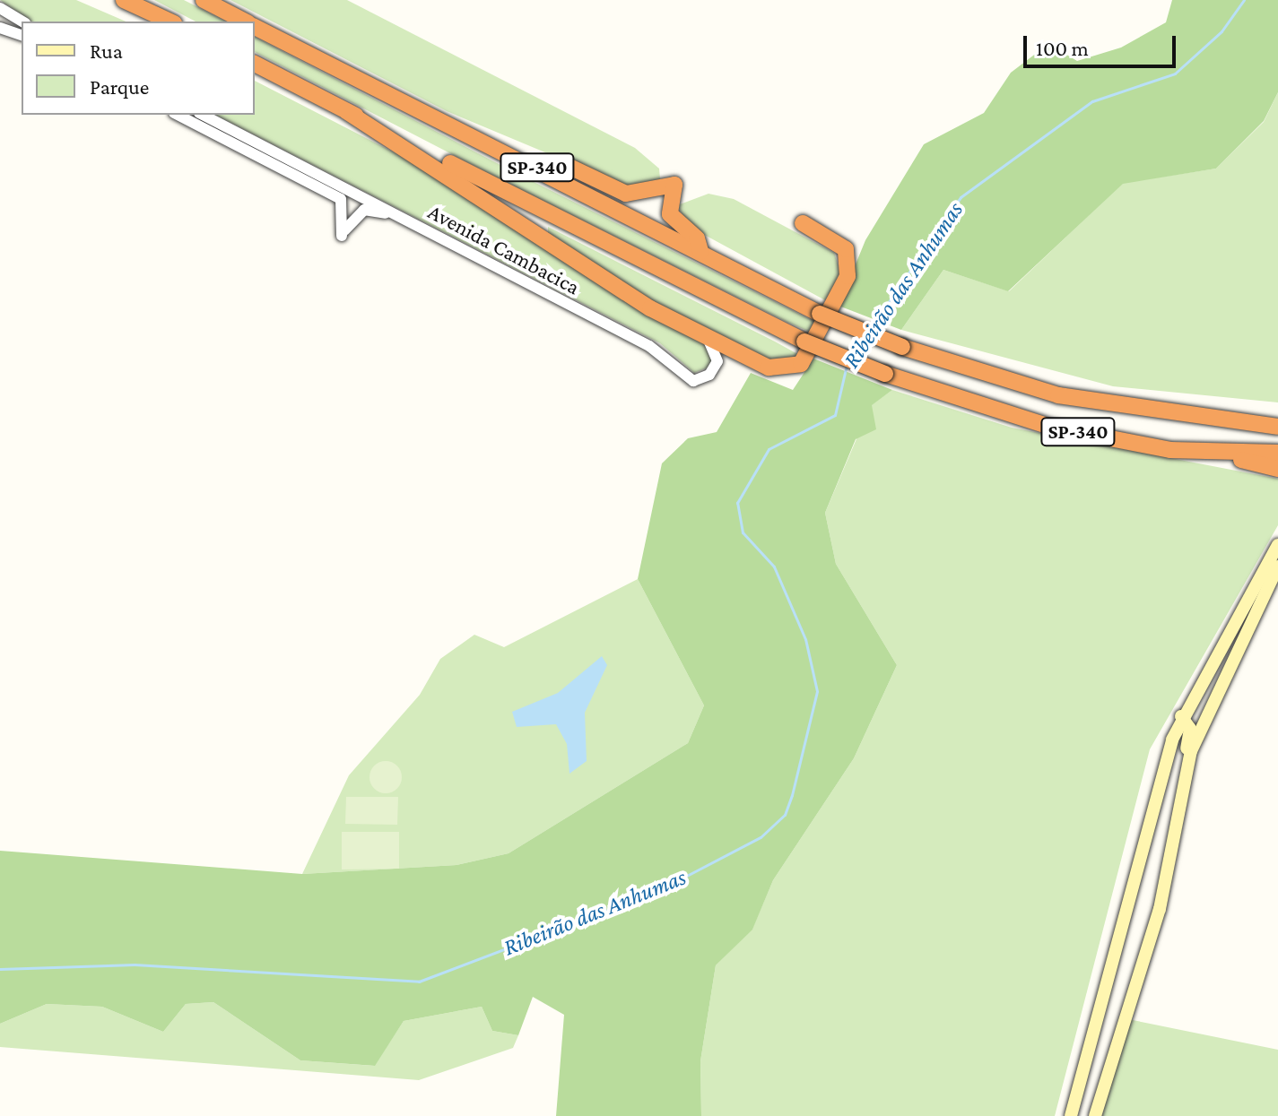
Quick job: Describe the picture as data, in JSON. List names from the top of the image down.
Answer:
{
  "streets": {
    "highway": ["SP-340"],
    "street": ["Avenida Cambacica"]
  },
  "water": ["Ribeirão das Anhumas"],
  "legend": ["Rua", "Parque"],
  "scale_bar": "100 m"
}
